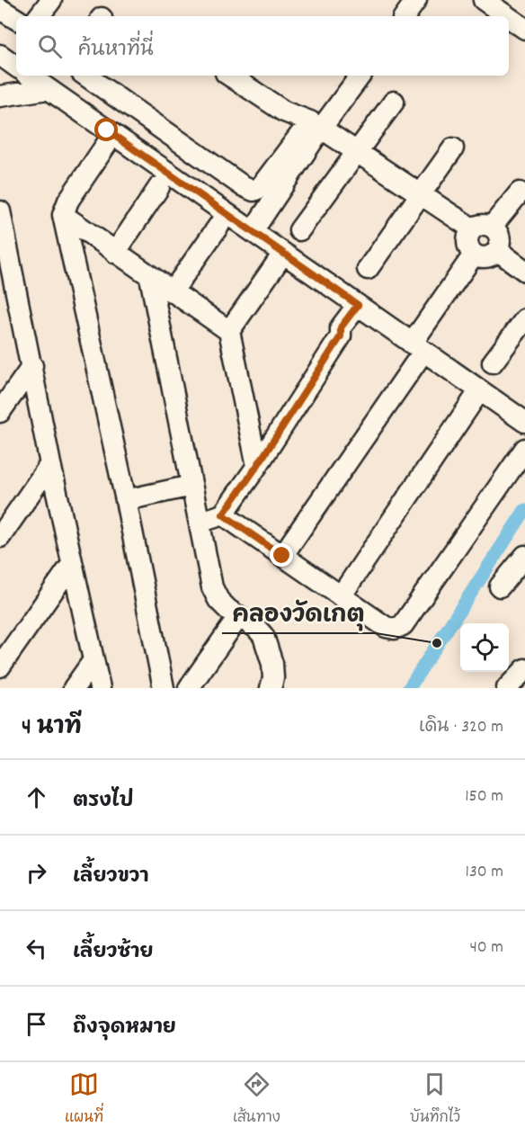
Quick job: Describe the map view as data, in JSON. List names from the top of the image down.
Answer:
{
  "places": ["คลองวัดเกตุ"],
  "page": {
    "search": "ค้นหาที่นี่",
    "heading": ["4 นาที", "เดิน · 320 m"],
    "list": [
      ["ตรงไป", "150 m"],
      ["เลี้ยวขวา", "130 m"],
      ["เลี้ยวซ้าย", "40 m"],
      "ถึงจุดหมาย"
    ],
    "nav": ["แผนที่", "เส้นทาง", "บันทึกไว้"]
  }
}
